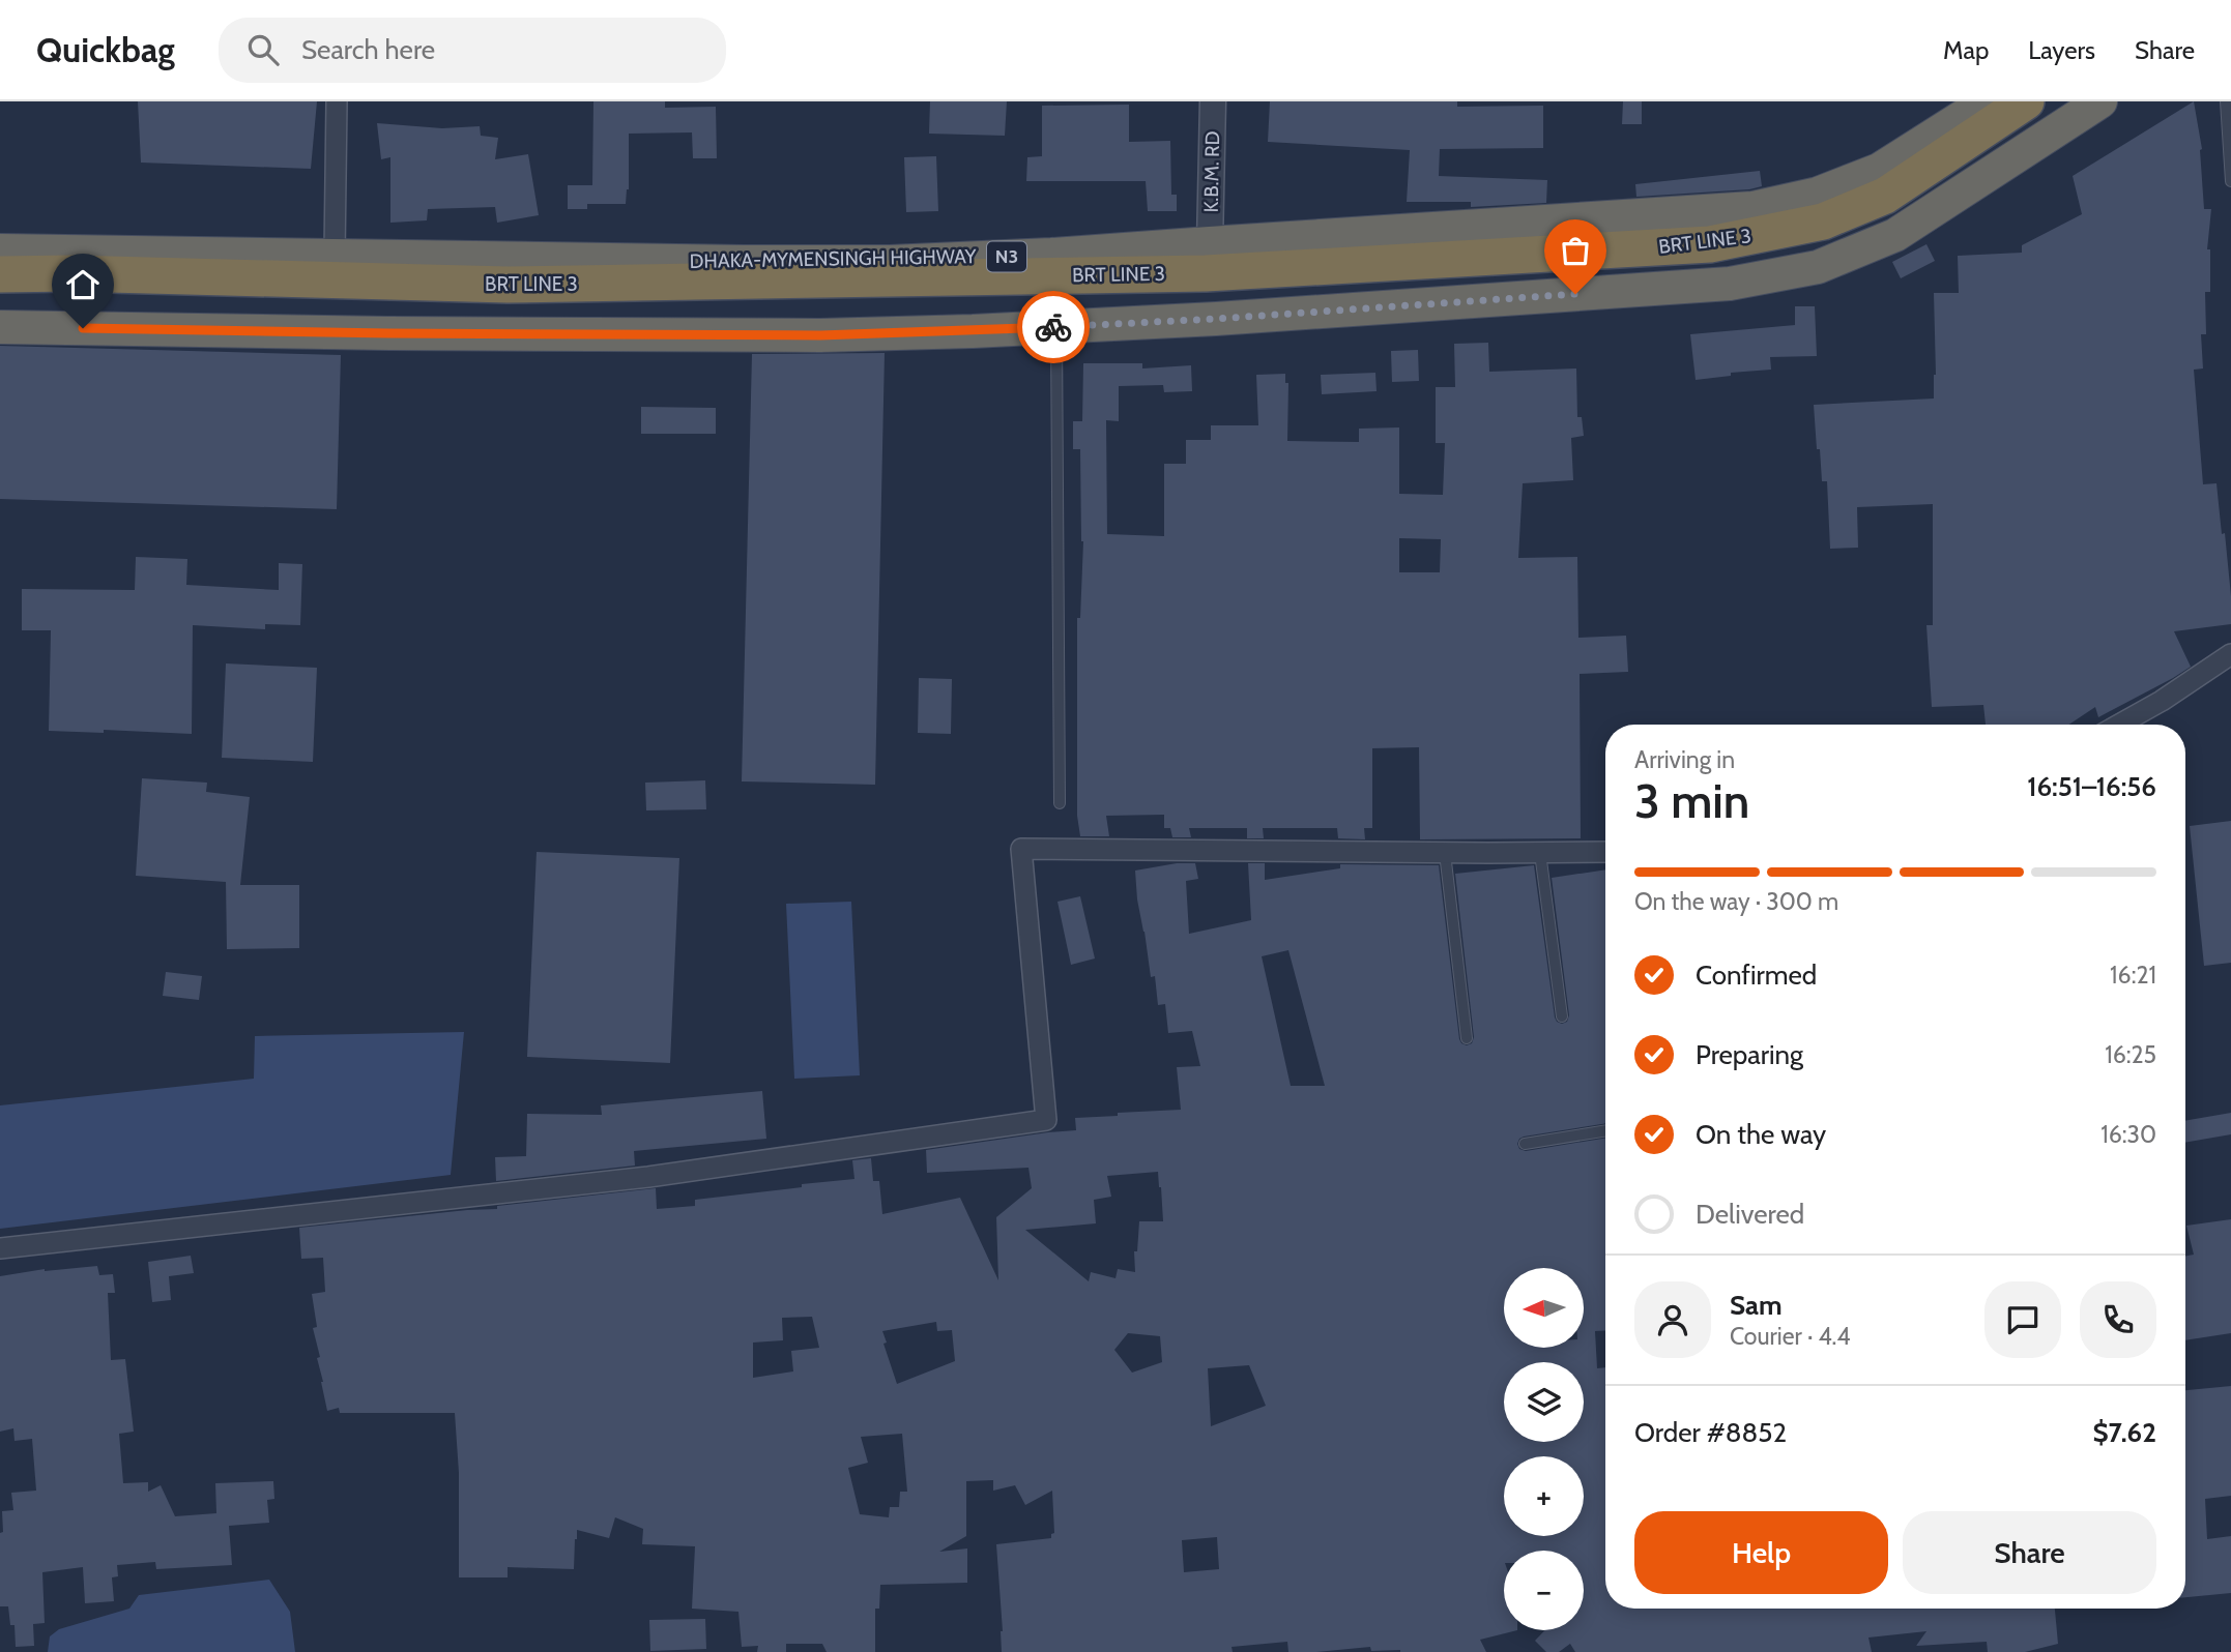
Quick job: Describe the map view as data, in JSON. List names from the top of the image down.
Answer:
{
  "streets": {
    "highway": ["BRT LINE 3", "N3", "DHAKA-MYMENSINGH HIGHWAY"],
    "street": ["K.B.M. RD"]
  },
  "crossings": [
    ["K.B.M. RD", "DHAKA-MYMENSINGH HIGHWAY"]
  ],
  "north": "left",
  "page": {
    "header": "Quickbag",
    "search": "Search here",
    "nav": ["Map", "Layers", "Share"],
    "heading": ["3 min", "Arriving in", "16:51–16:56"],
    "panel": [
      "Sam",
      "Courier · 4.4",
      "Order #8852",
      "$7.62"
    ],
    "bar": "On the way · 300 m",
    "list": [
      ["Confirmed", "16:21"],
      ["Preparing", "16:25"],
      ["On the way", "16:30"],
      "Delivered"
    ],
    "map_buttons": ["+", "−"],
    "buttons": ["Help", "Share"]
  }
}
